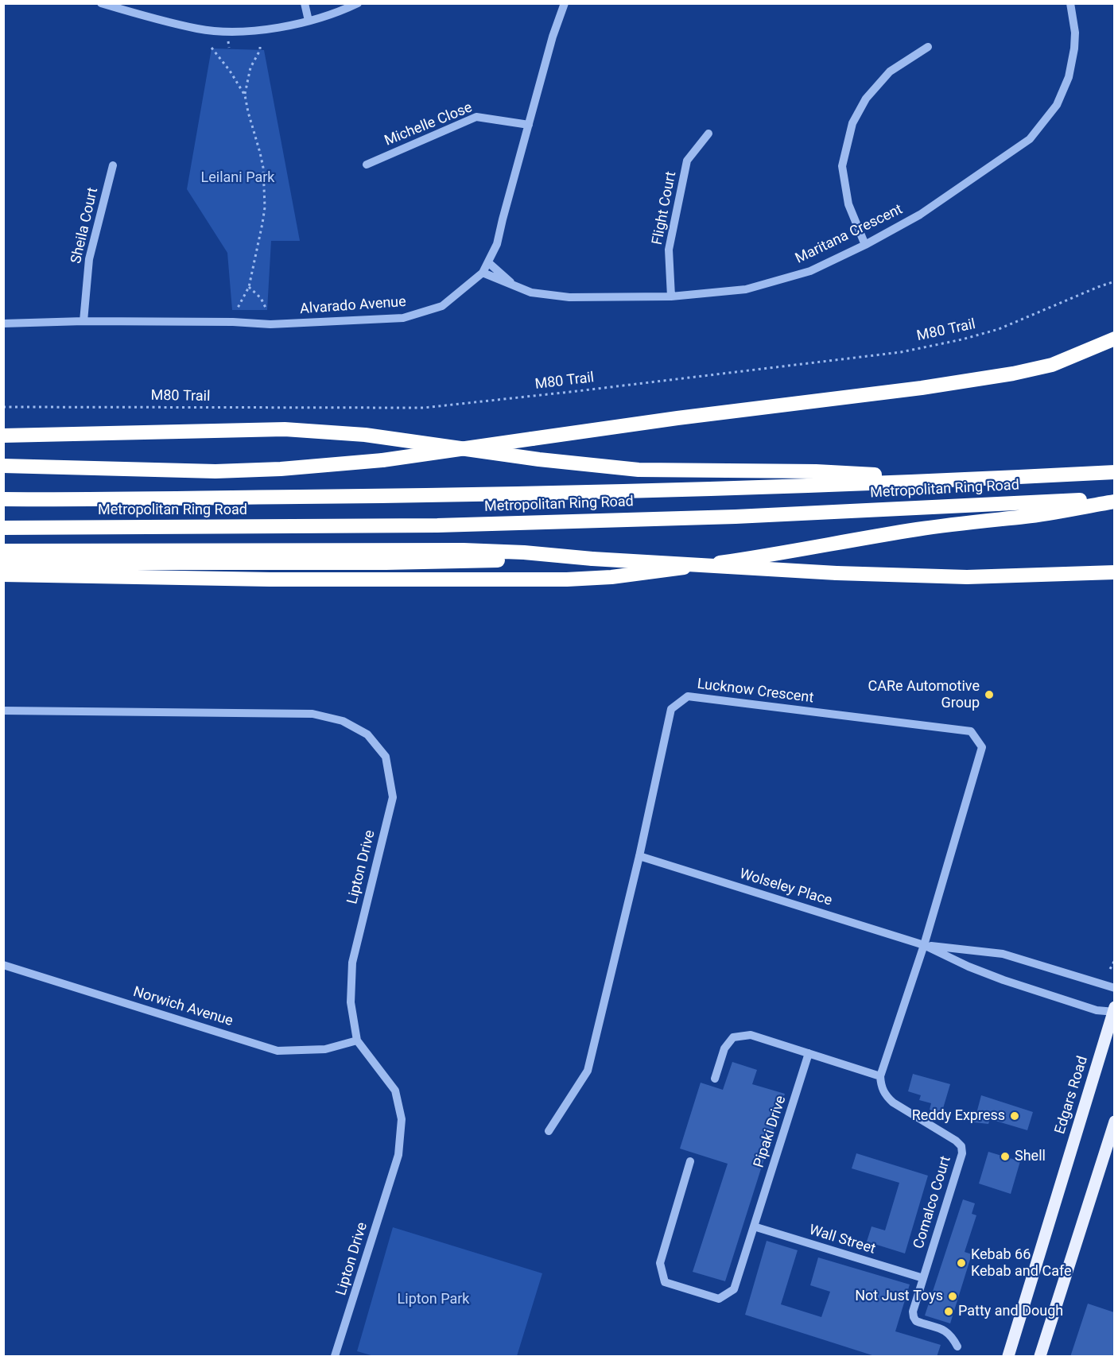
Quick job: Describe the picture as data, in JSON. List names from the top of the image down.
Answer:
{
  "streets": {
    "highway": ["Metropolitan Ring Road"],
    "main road": ["Edgars Road"],
    "street": [
      "Michelle Close",
      "Flight Court",
      "Sheila Court",
      "Maritana Crescent",
      "Alvarado Avenue",
      "Lucknow Crescent",
      "Lipton Drive",
      "Wolseley Place",
      "Norwich Avenue",
      "Pipaki Drive",
      "Comalco Court",
      "Wall Street"
    ],
    "path": ["M80 Trail"]
  },
  "crossings": [
    ["Michelle Close", "Alvarado Avenue"],
    ["Flight Court", "Maritana Crescent"],
    ["Sheila Court", "Alvarado Avenue"],
    ["Maritana Crescent", "Alvarado Avenue"],
    ["Lucknow Crescent", "Wolseley Place"],
    ["Lipton Drive", "Norwich Avenue"],
    ["Wolseley Place", "Edgars Road"],
    ["Pipaki Drive", "Wall Street"],
    ["Comalco Court", "Wall Street"]
  ],
  "parks": ["Leilani Park", "Lipton Park"],
  "places": [
    "CARe Automotive Group",
    "Reddy Express",
    "Shell",
    "Kebab 66 Kebab and Cafe",
    "Not Just Toys",
    "Patty and Dough"
  ]
}
